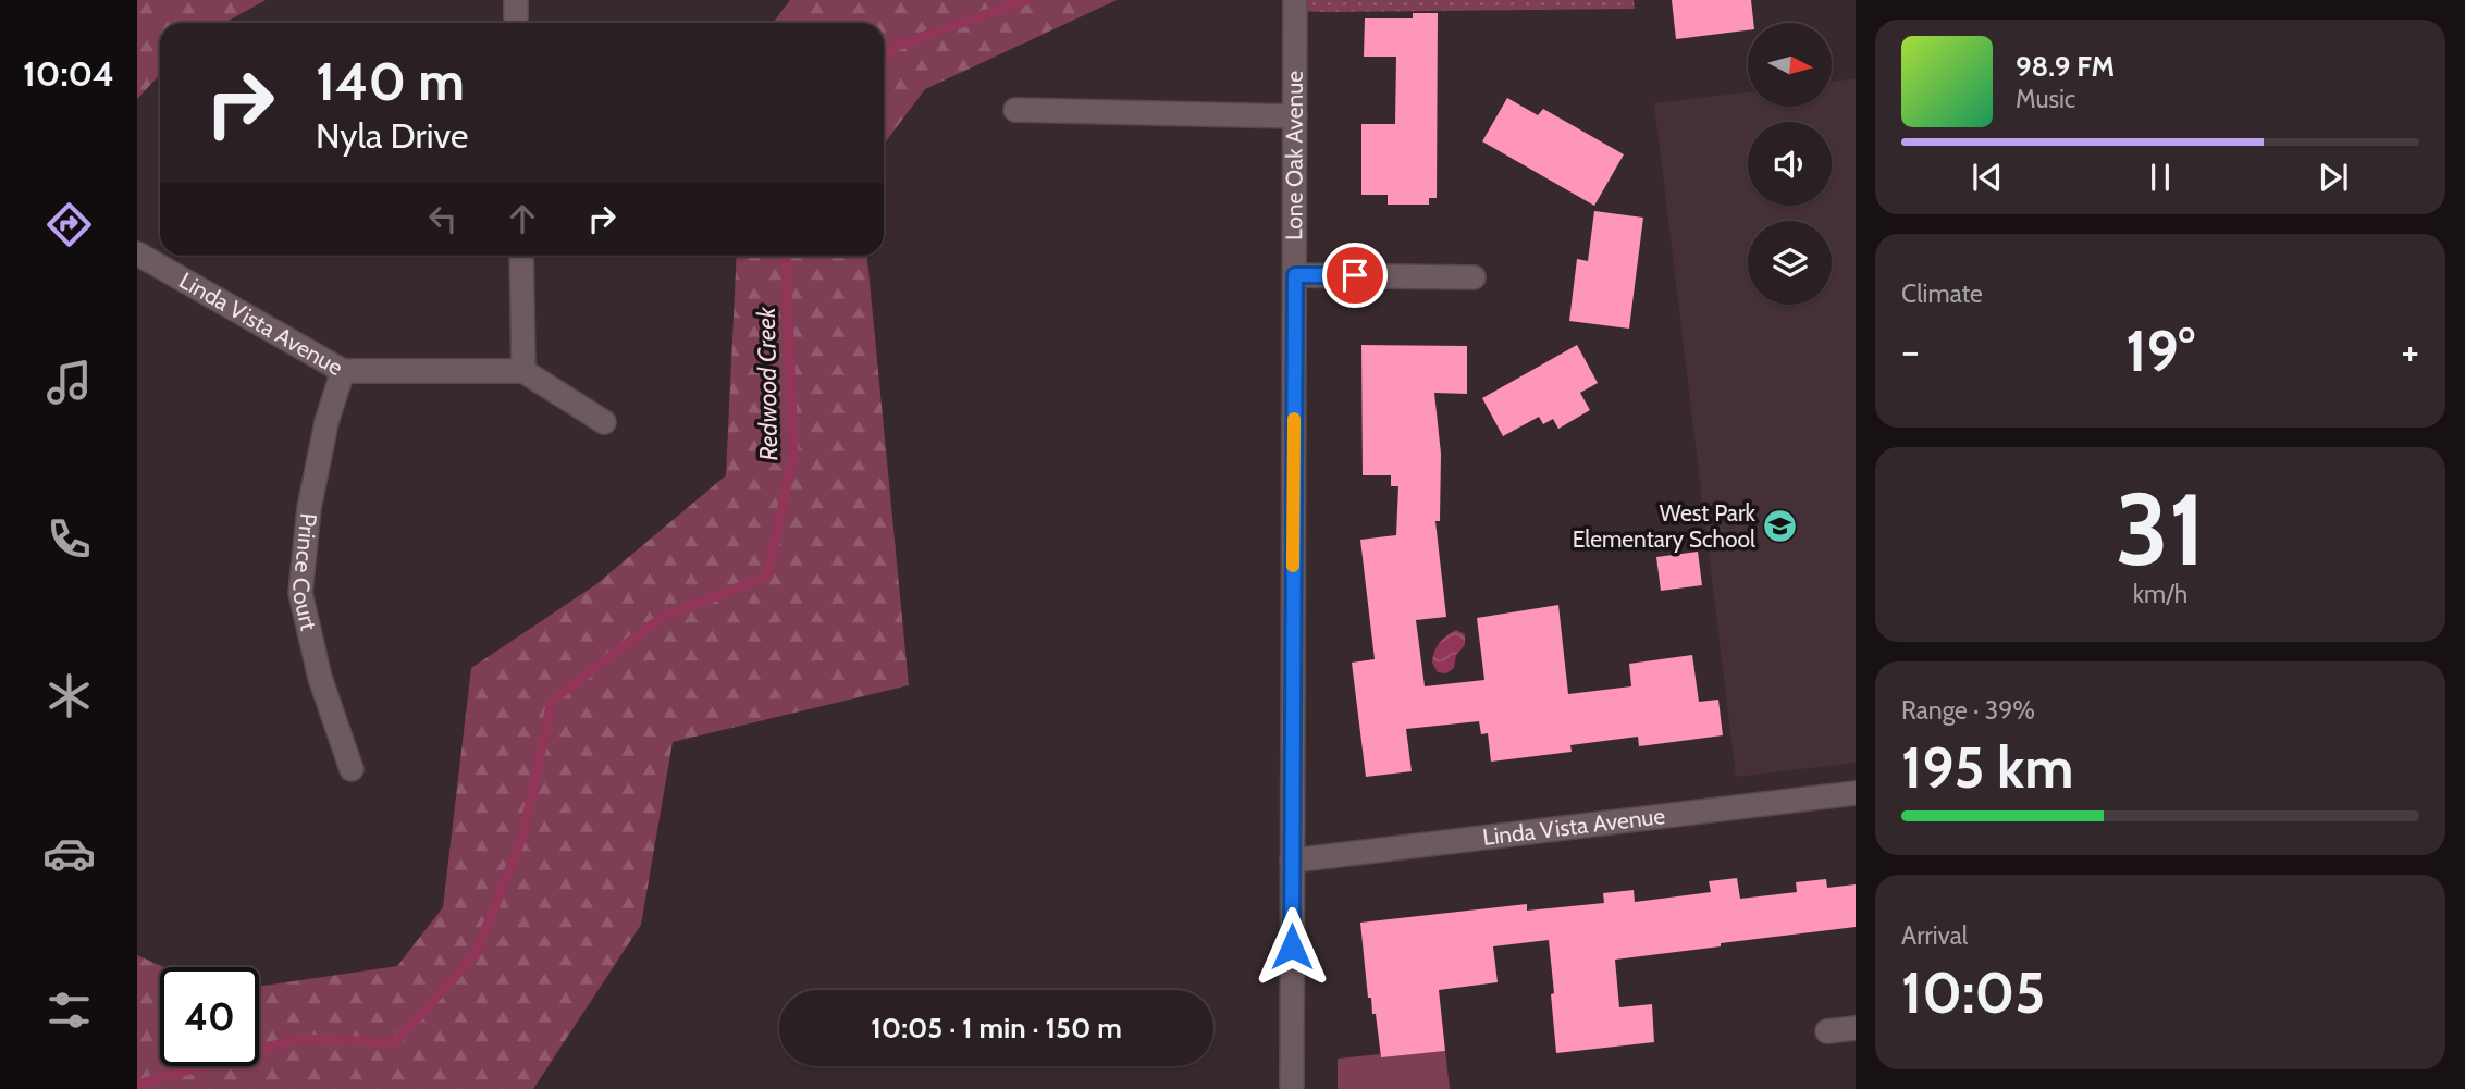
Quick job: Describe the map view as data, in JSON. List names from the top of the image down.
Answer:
{
  "streets": {
    "street": ["Lone Oak Avenue", "Linda Vista Avenue", "Prince Court"]
  },
  "crossings": [
    ["Lone Oak Avenue", "Linda Vista Avenue"],
    ["Linda Vista Avenue", "Prince Court"]
  ],
  "water": ["Redwood Creek"],
  "places": {
    "school or university": ["West Park Elementary School"]
  },
  "north": "right",
  "page": {
    "tabs": "10:04",
    "turn": ["140 m", "Nyla Drive"],
    "song": ["98.9 FM", "Music"],
    "tile": [
      "Climate",
      ["31", "km/h"],
      ["Range · 39%", "195 km"],
      ["Arrival", "10:05"]
    ],
    "heat": ["−", "19°", "+"],
    "limit": "40",
    "trip": "10:05 · 1 min · 150 m"
  }
}
